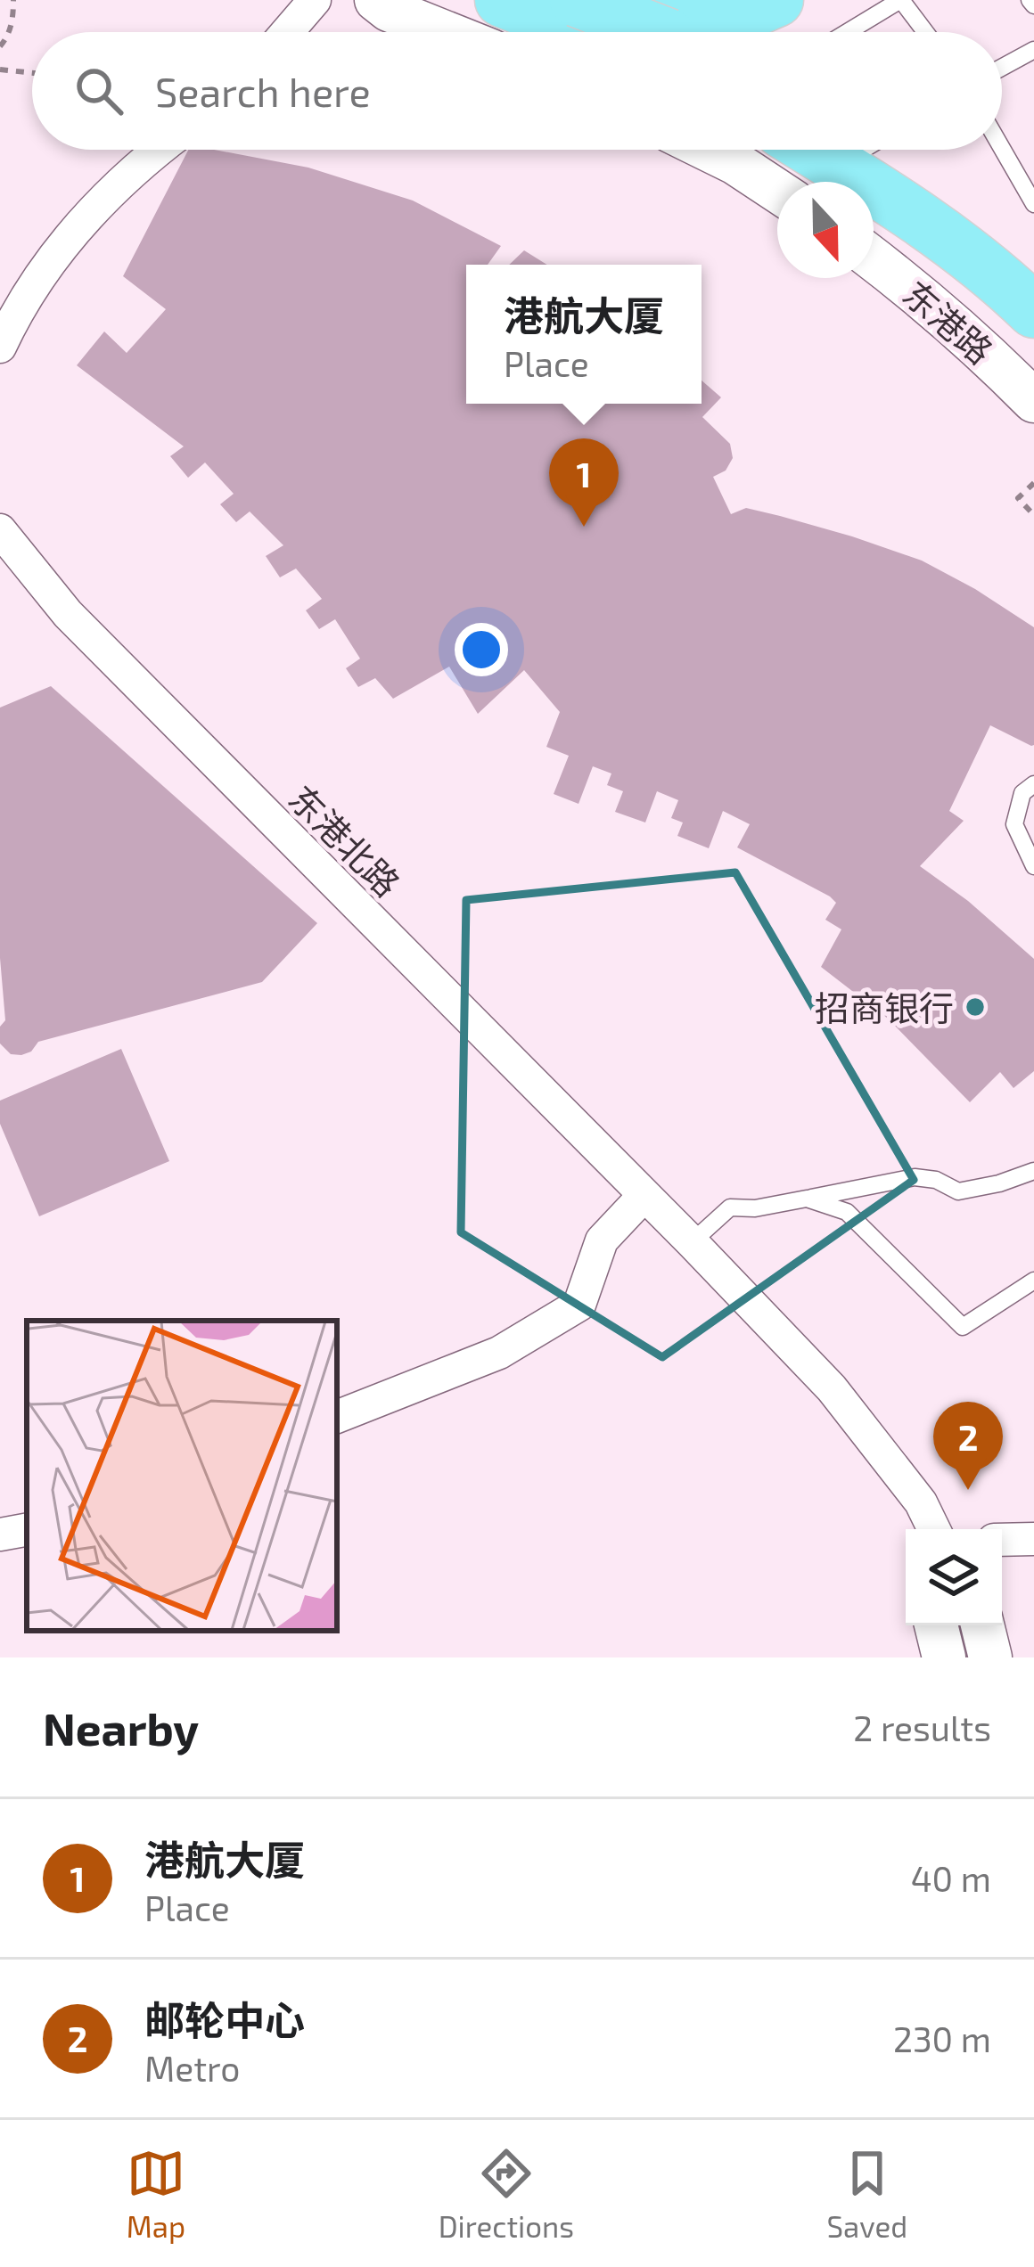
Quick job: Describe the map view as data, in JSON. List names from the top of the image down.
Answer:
{
  "streets": {
    "street": ["东港路", "东港北路"]
  },
  "places": ["招商银行"],
  "north": "bottom",
  "page": {
    "search": "Search here",
    "popup": ["港航大厦", "Place"],
    "pins": ["1", "2"],
    "heading": ["Nearby", "2 results"],
    "list": [
      {
        "mark": "1",
        "name": "港航大厦",
        "note": "Place",
        "value": "40 m"
      },
      {
        "mark": "2",
        "name": "邮轮中心",
        "note": "Metro",
        "value": "230 m"
      }
    ],
    "nav": ["Map", "Directions", "Saved"]
  }
}
